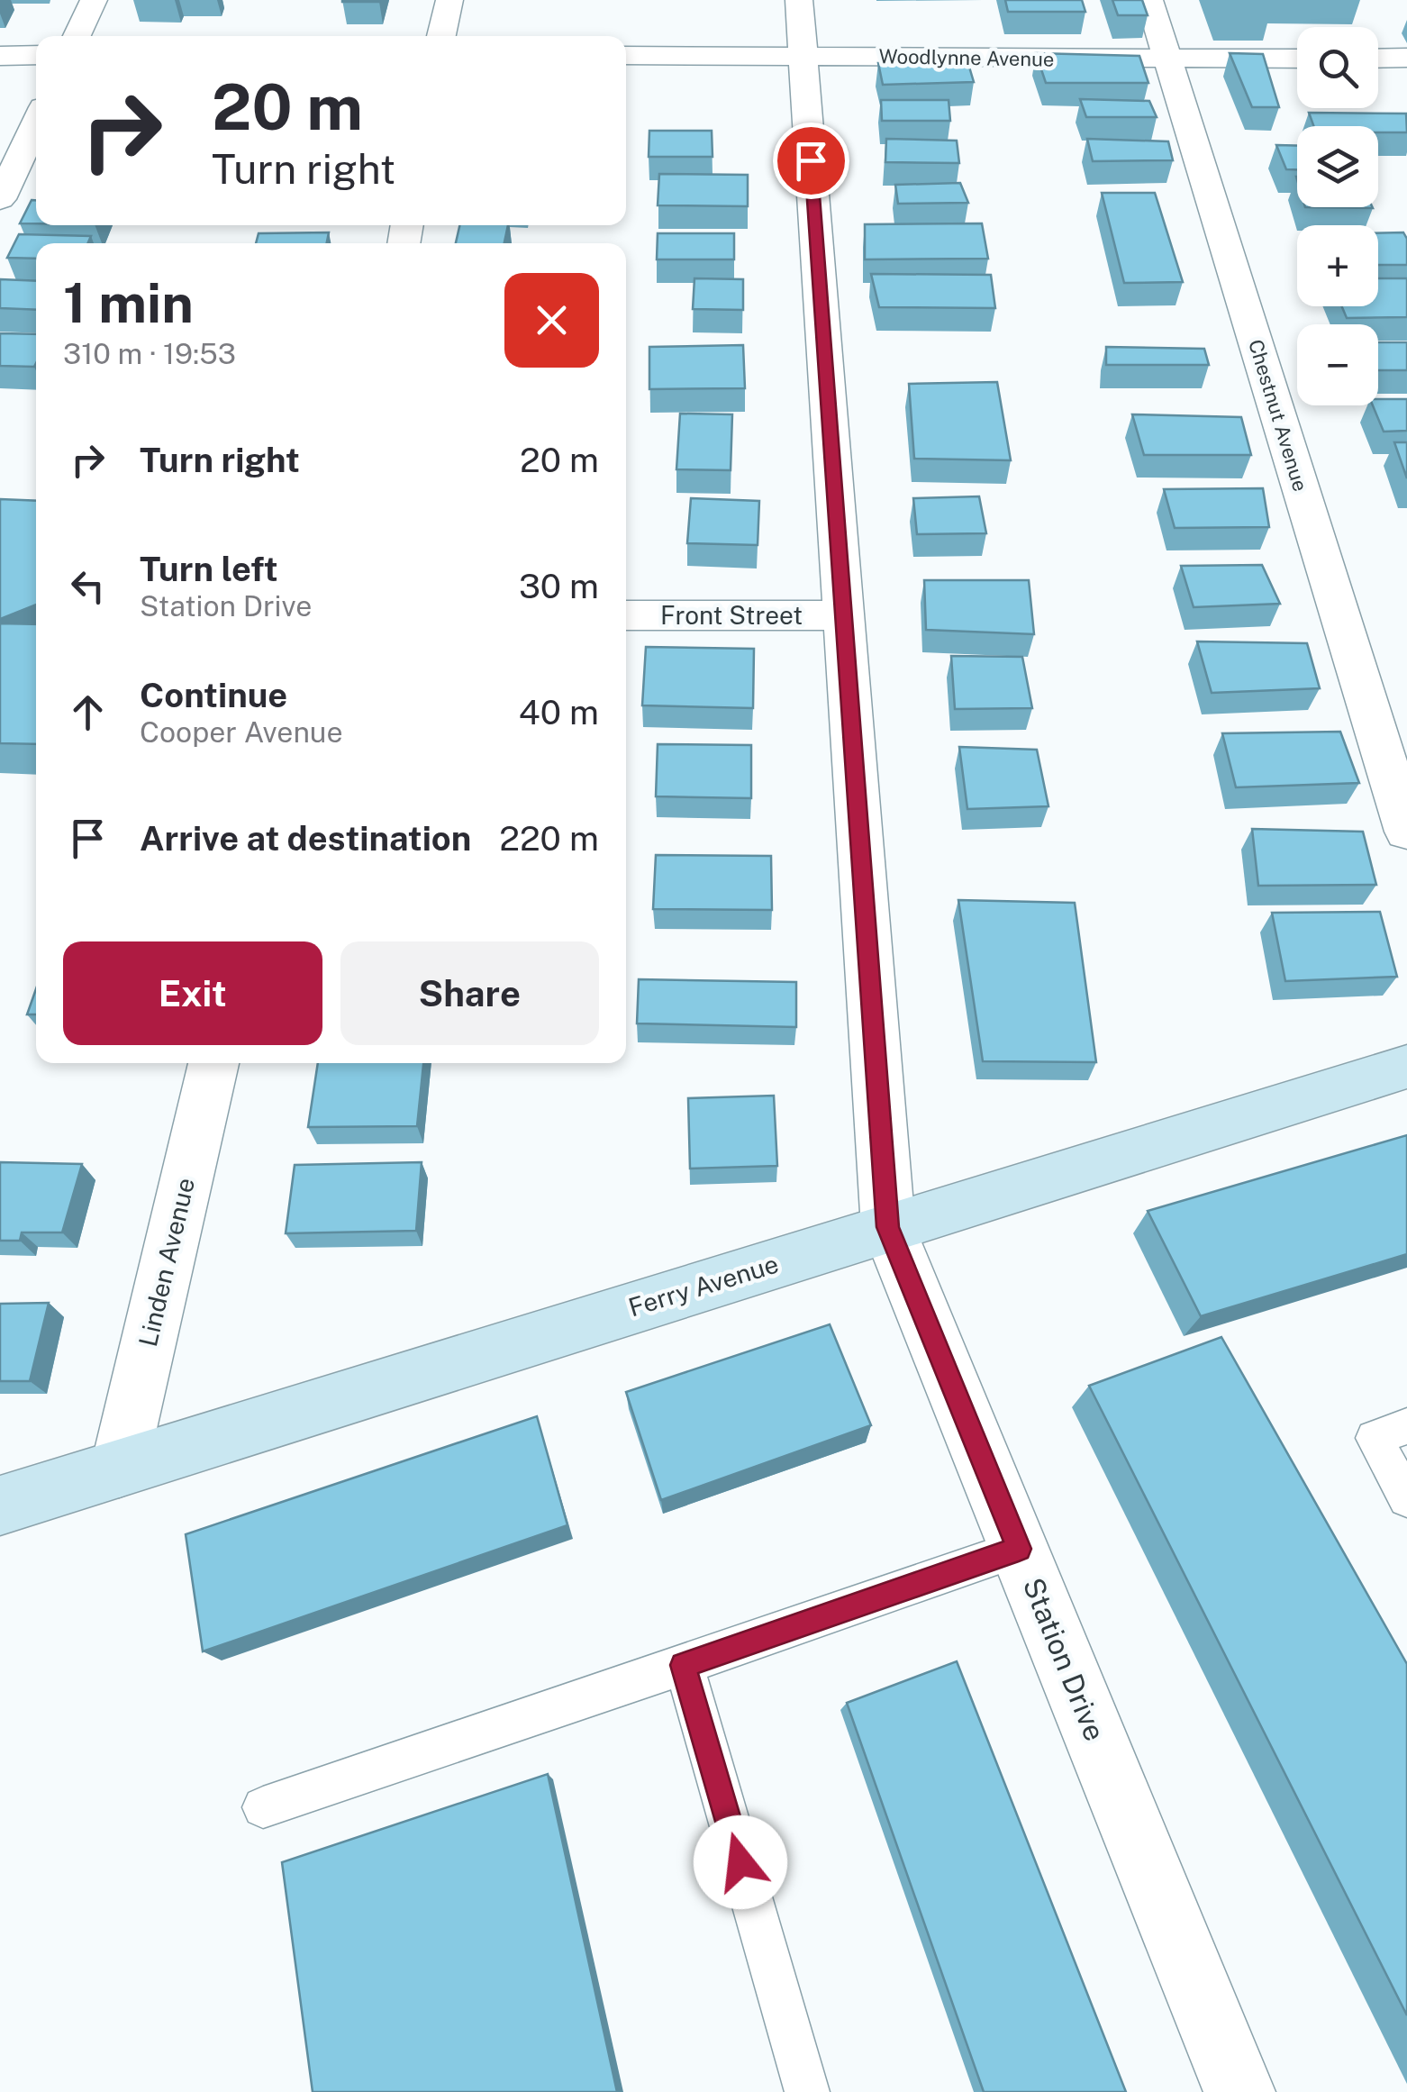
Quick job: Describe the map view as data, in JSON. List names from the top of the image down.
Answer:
{
  "streets": {
    "main road": ["Ferry Avenue"],
    "street": [
      "Woodlynne Avenue",
      "Chestnut Avenue",
      "Front Street",
      "Linden Avenue",
      "Station Drive"
    ]
  },
  "crossings": [
    ["Woodlynne Avenue", "Chestnut Avenue"],
    ["Woodlynne Avenue", "Station Drive"],
    ["Front Street", "Station Drive"],
    ["Linden Avenue", "Ferry Avenue"],
    ["Ferry Avenue", "Station Drive"]
  ],
  "page": {
    "map_buttons": ["+", "−"],
    "turn": ["20 m", "Turn right"],
    "heading": ["1 min", "310 m · 19:53"],
    "list": [
      {
        "name": "Turn right",
        "value": "20 m"
      },
      {
        "name": "Turn left",
        "note": "Station Drive",
        "value": "30 m"
      },
      {
        "name": "Continue",
        "note": "Cooper Avenue",
        "value": "40 m"
      },
      {
        "name": "Arrive at destination",
        "value": "220 m"
      }
    ],
    "buttons": ["Exit", "Share"]
  }
}
